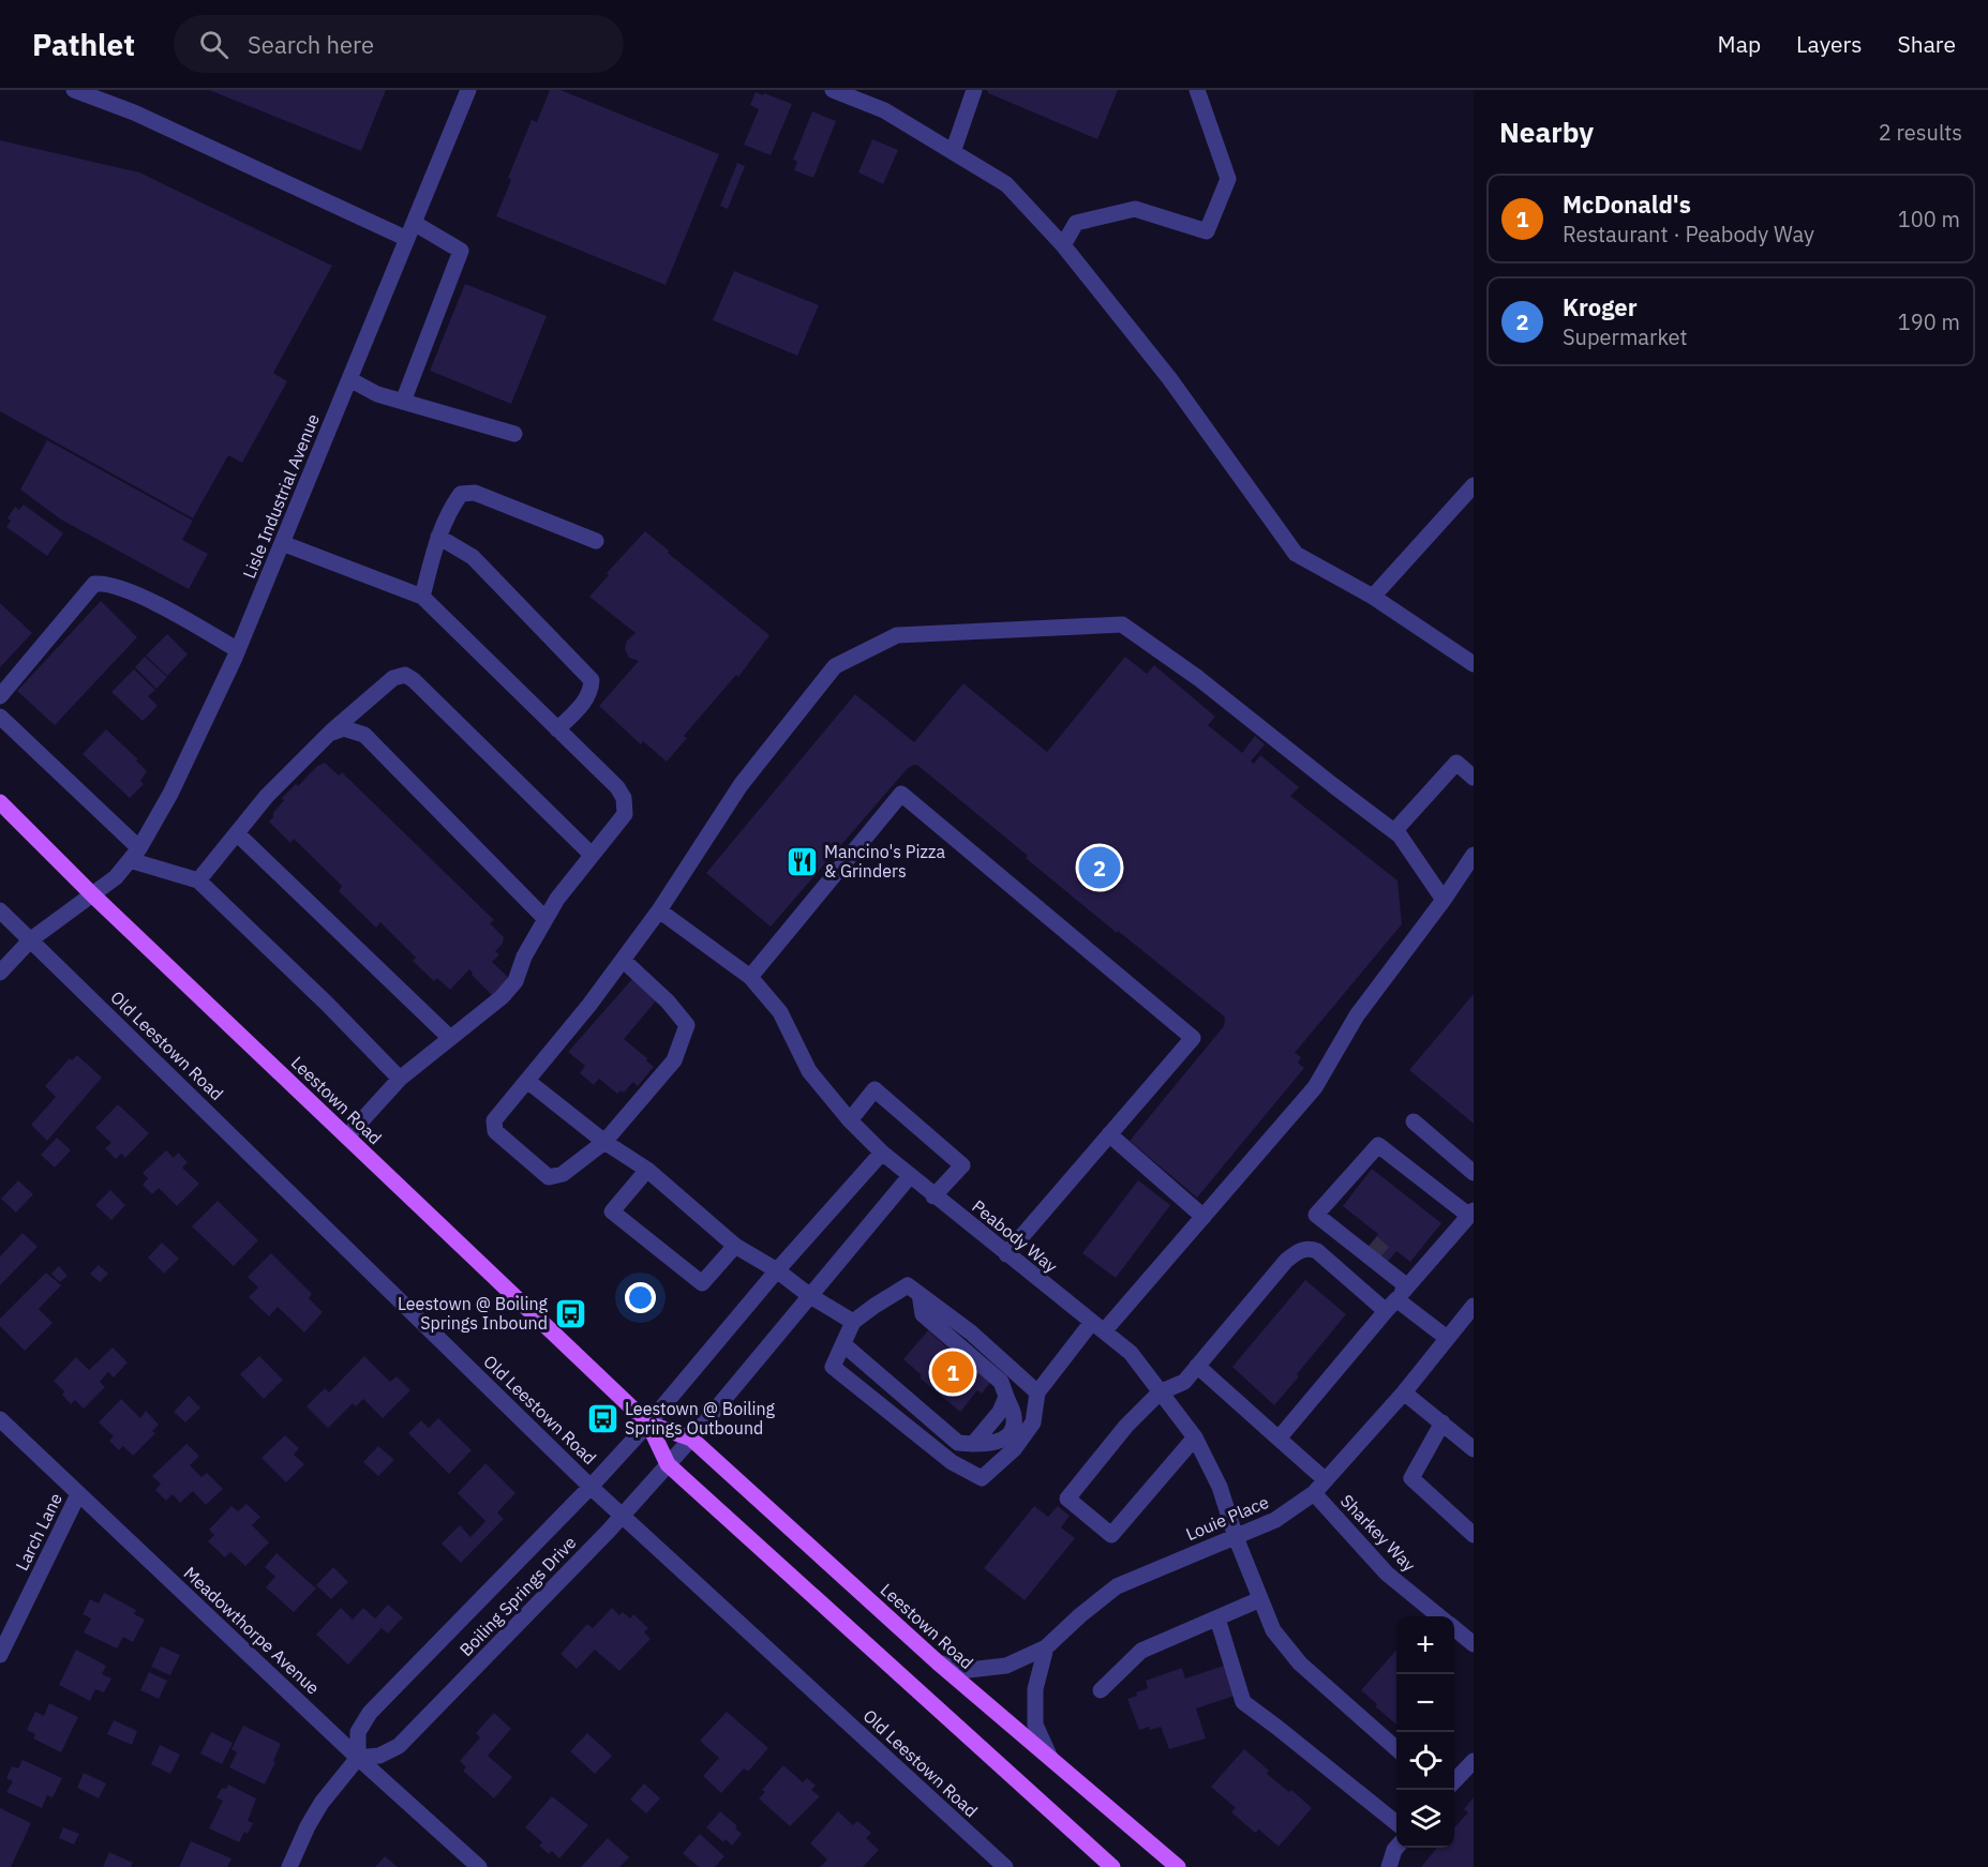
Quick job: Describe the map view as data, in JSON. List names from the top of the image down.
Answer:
{
  "streets": {
    "main road": ["Leestown Road"],
    "street": [
      "Lisle Industrial Avenue",
      "Old Leestown Road",
      "Peabody Way",
      "Louie Place",
      "Larch Lane",
      "Sharkey Way",
      "Boiling Springs Drive",
      "Meadowthorpe Avenue"
    ]
  },
  "crossings": [
    ["Lisle Industrial Avenue", "Old Leestown Road"],
    ["Lisle Industrial Avenue", "Leestown Road"],
    ["Old Leestown Road", "Boiling Springs Drive"],
    ["Leestown Road", "Louie Place"],
    ["Leestown Road", "Boiling Springs Drive"],
    ["Peabody Way", "Louie Place"],
    ["Peabody Way", "Boiling Springs Drive"],
    ["Louie Place", "Sharkey Way"],
    ["Larch Lane", "Meadowthorpe Avenue"],
    ["Boiling Springs Drive", "Meadowthorpe Avenue"]
  ],
  "places": {
    "restaurant": ["Mancino's Pizza & Grinders"],
    "bus stop": ["Leestown @ Boiling Springs Inbound", "Leestown @ Boiling Springs Outbound"]
  },
  "page": {
    "header": "Pathlet",
    "search": "Search here",
    "nav": ["Map", "Layers", "Share"],
    "heading": ["Nearby", "2 results"],
    "list": [
      {
        "mark": "1",
        "name": "McDonald's",
        "note": "Restaurant · Peabody Way",
        "value": "100 m"
      },
      {
        "mark": "2",
        "name": "Kroger",
        "note": "Supermarket",
        "value": "190 m"
      }
    ],
    "pins": ["2", "1"],
    "map_buttons": ["+", "−"]
  }
}
